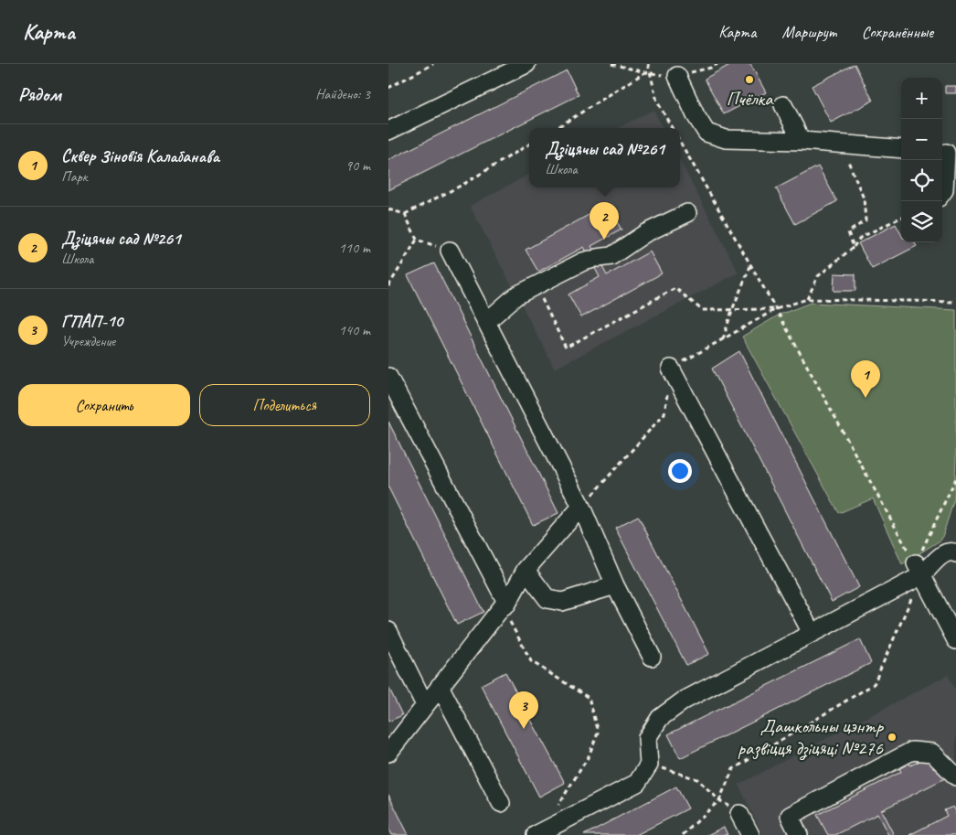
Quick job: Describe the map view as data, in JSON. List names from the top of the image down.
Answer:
{
  "places": ["Пчёлка", "Дашкольны цэнтр развіцця дзіцяці №276"],
  "page": {
    "header": "Карта",
    "nav": ["Карта", "Маршрут", "Сохранённые"],
    "heading": ["Рядом", "Найдено: 3"],
    "map_buttons": ["+", "−"],
    "list": [
      {
        "mark": "1",
        "name": "Сквер Зіновія Калабанава",
        "note": "Парк",
        "value": "90 m"
      },
      {
        "mark": "2",
        "name": "Дзіцячы сад №261",
        "note": "Школа",
        "value": "110 m"
      },
      {
        "mark": "3",
        "name": "ГПАП-10",
        "note": "Учреждение",
        "value": "140 m"
      }
    ],
    "popup": ["Дзіцячы сад №261", "Школа"],
    "pins": ["2", "1", "3"],
    "buttons": ["Сохранить", "Поделиться"]
  }
}
